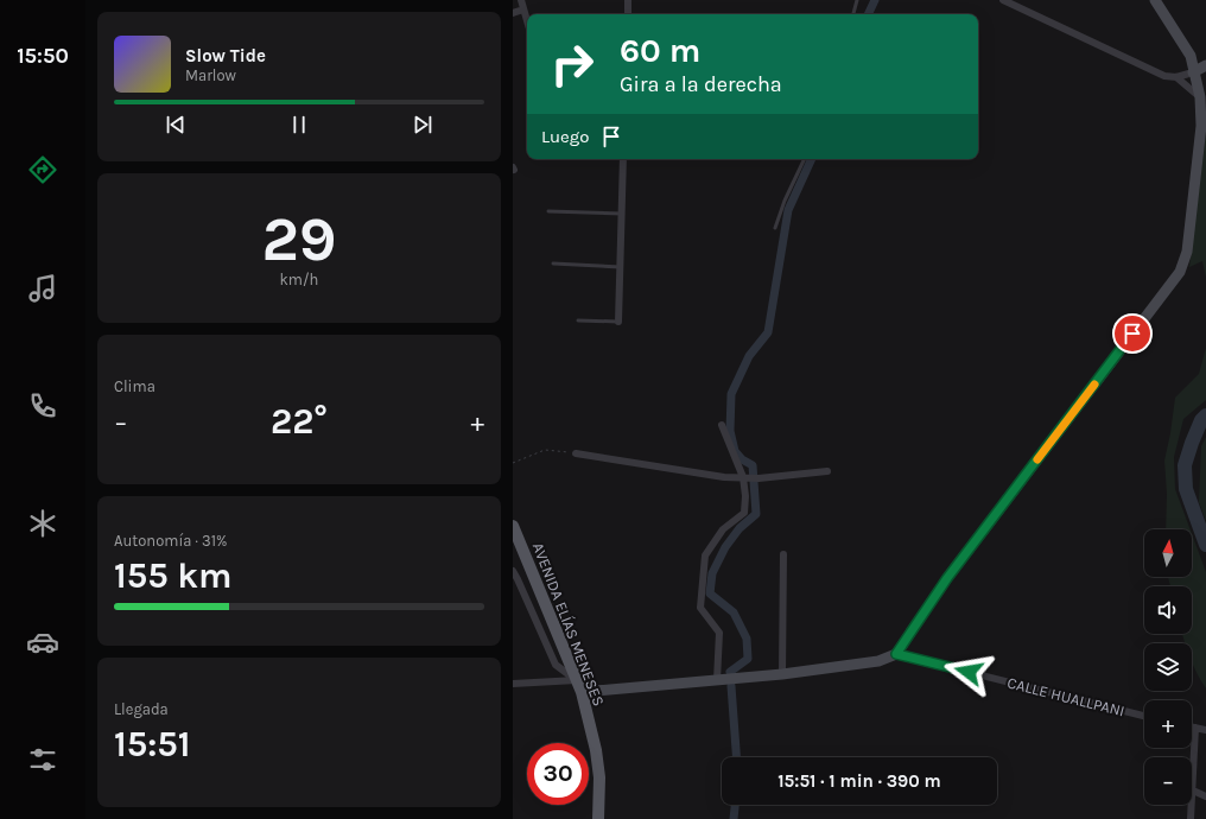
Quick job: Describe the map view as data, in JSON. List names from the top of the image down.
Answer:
{
  "streets": {
    "main road": ["AVENIDA ELÍAS MENESES"],
    "street": ["CALLE HUALLPANI"]
  },
  "north": "top",
  "page": {
    "tabs": "15:50",
    "turn": ["60 m", "Gira a la derecha"],
    "song": ["Slow Tide", "Marlow"],
    "then": "Luego",
    "tile": [
      ["29", "km/h"],
      "Clima",
      ["Autonomía · 31%", "155 km"],
      ["Llegada", "15:51"]
    ],
    "heat": ["−", "22°", "+"],
    "map_buttons": ["+", "−"],
    "limit": "30",
    "trip": "15:51 · 1 min · 390 m"
  }
}
